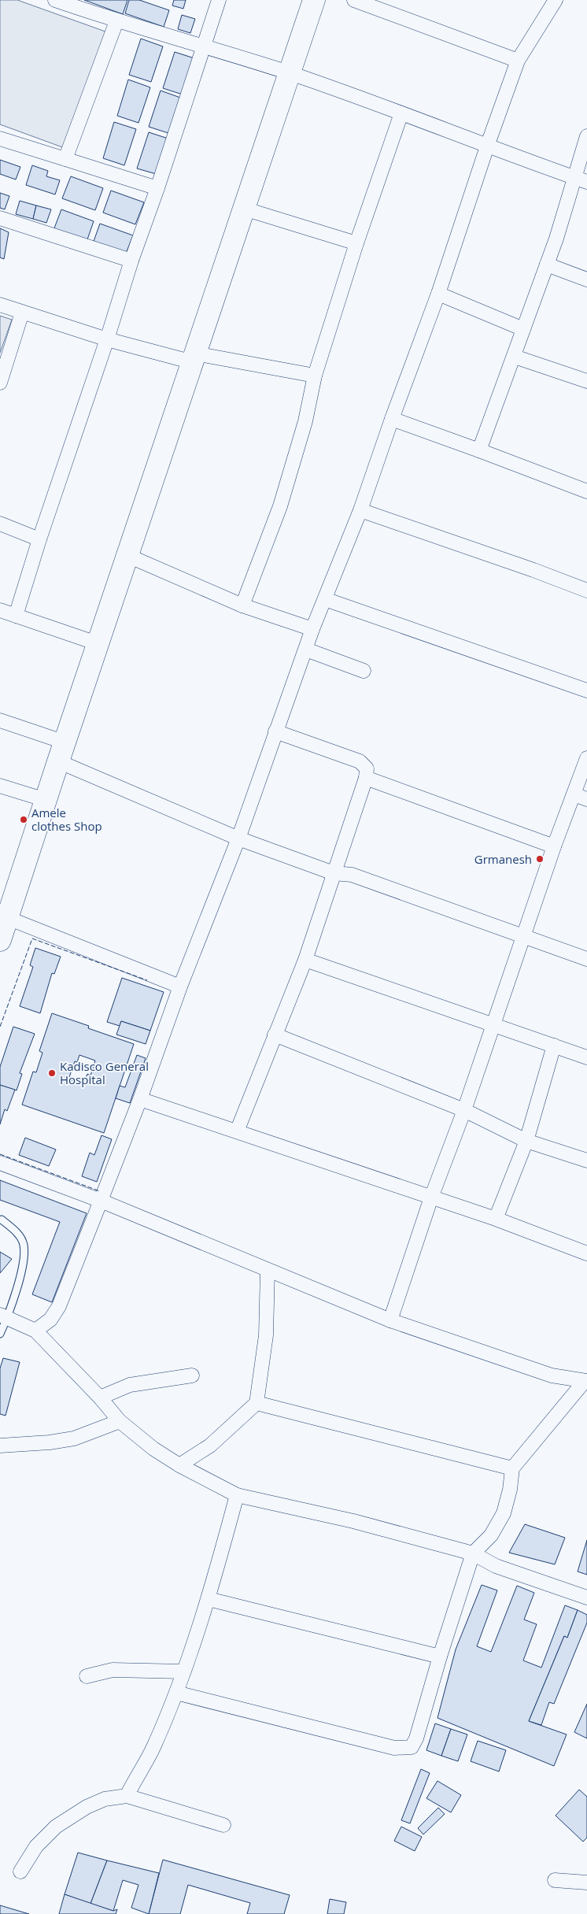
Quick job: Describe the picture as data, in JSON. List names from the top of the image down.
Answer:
{
  "places": ["Amele clothes Shop", "Grmanesh", "Kadisco General Hospital"]
}
